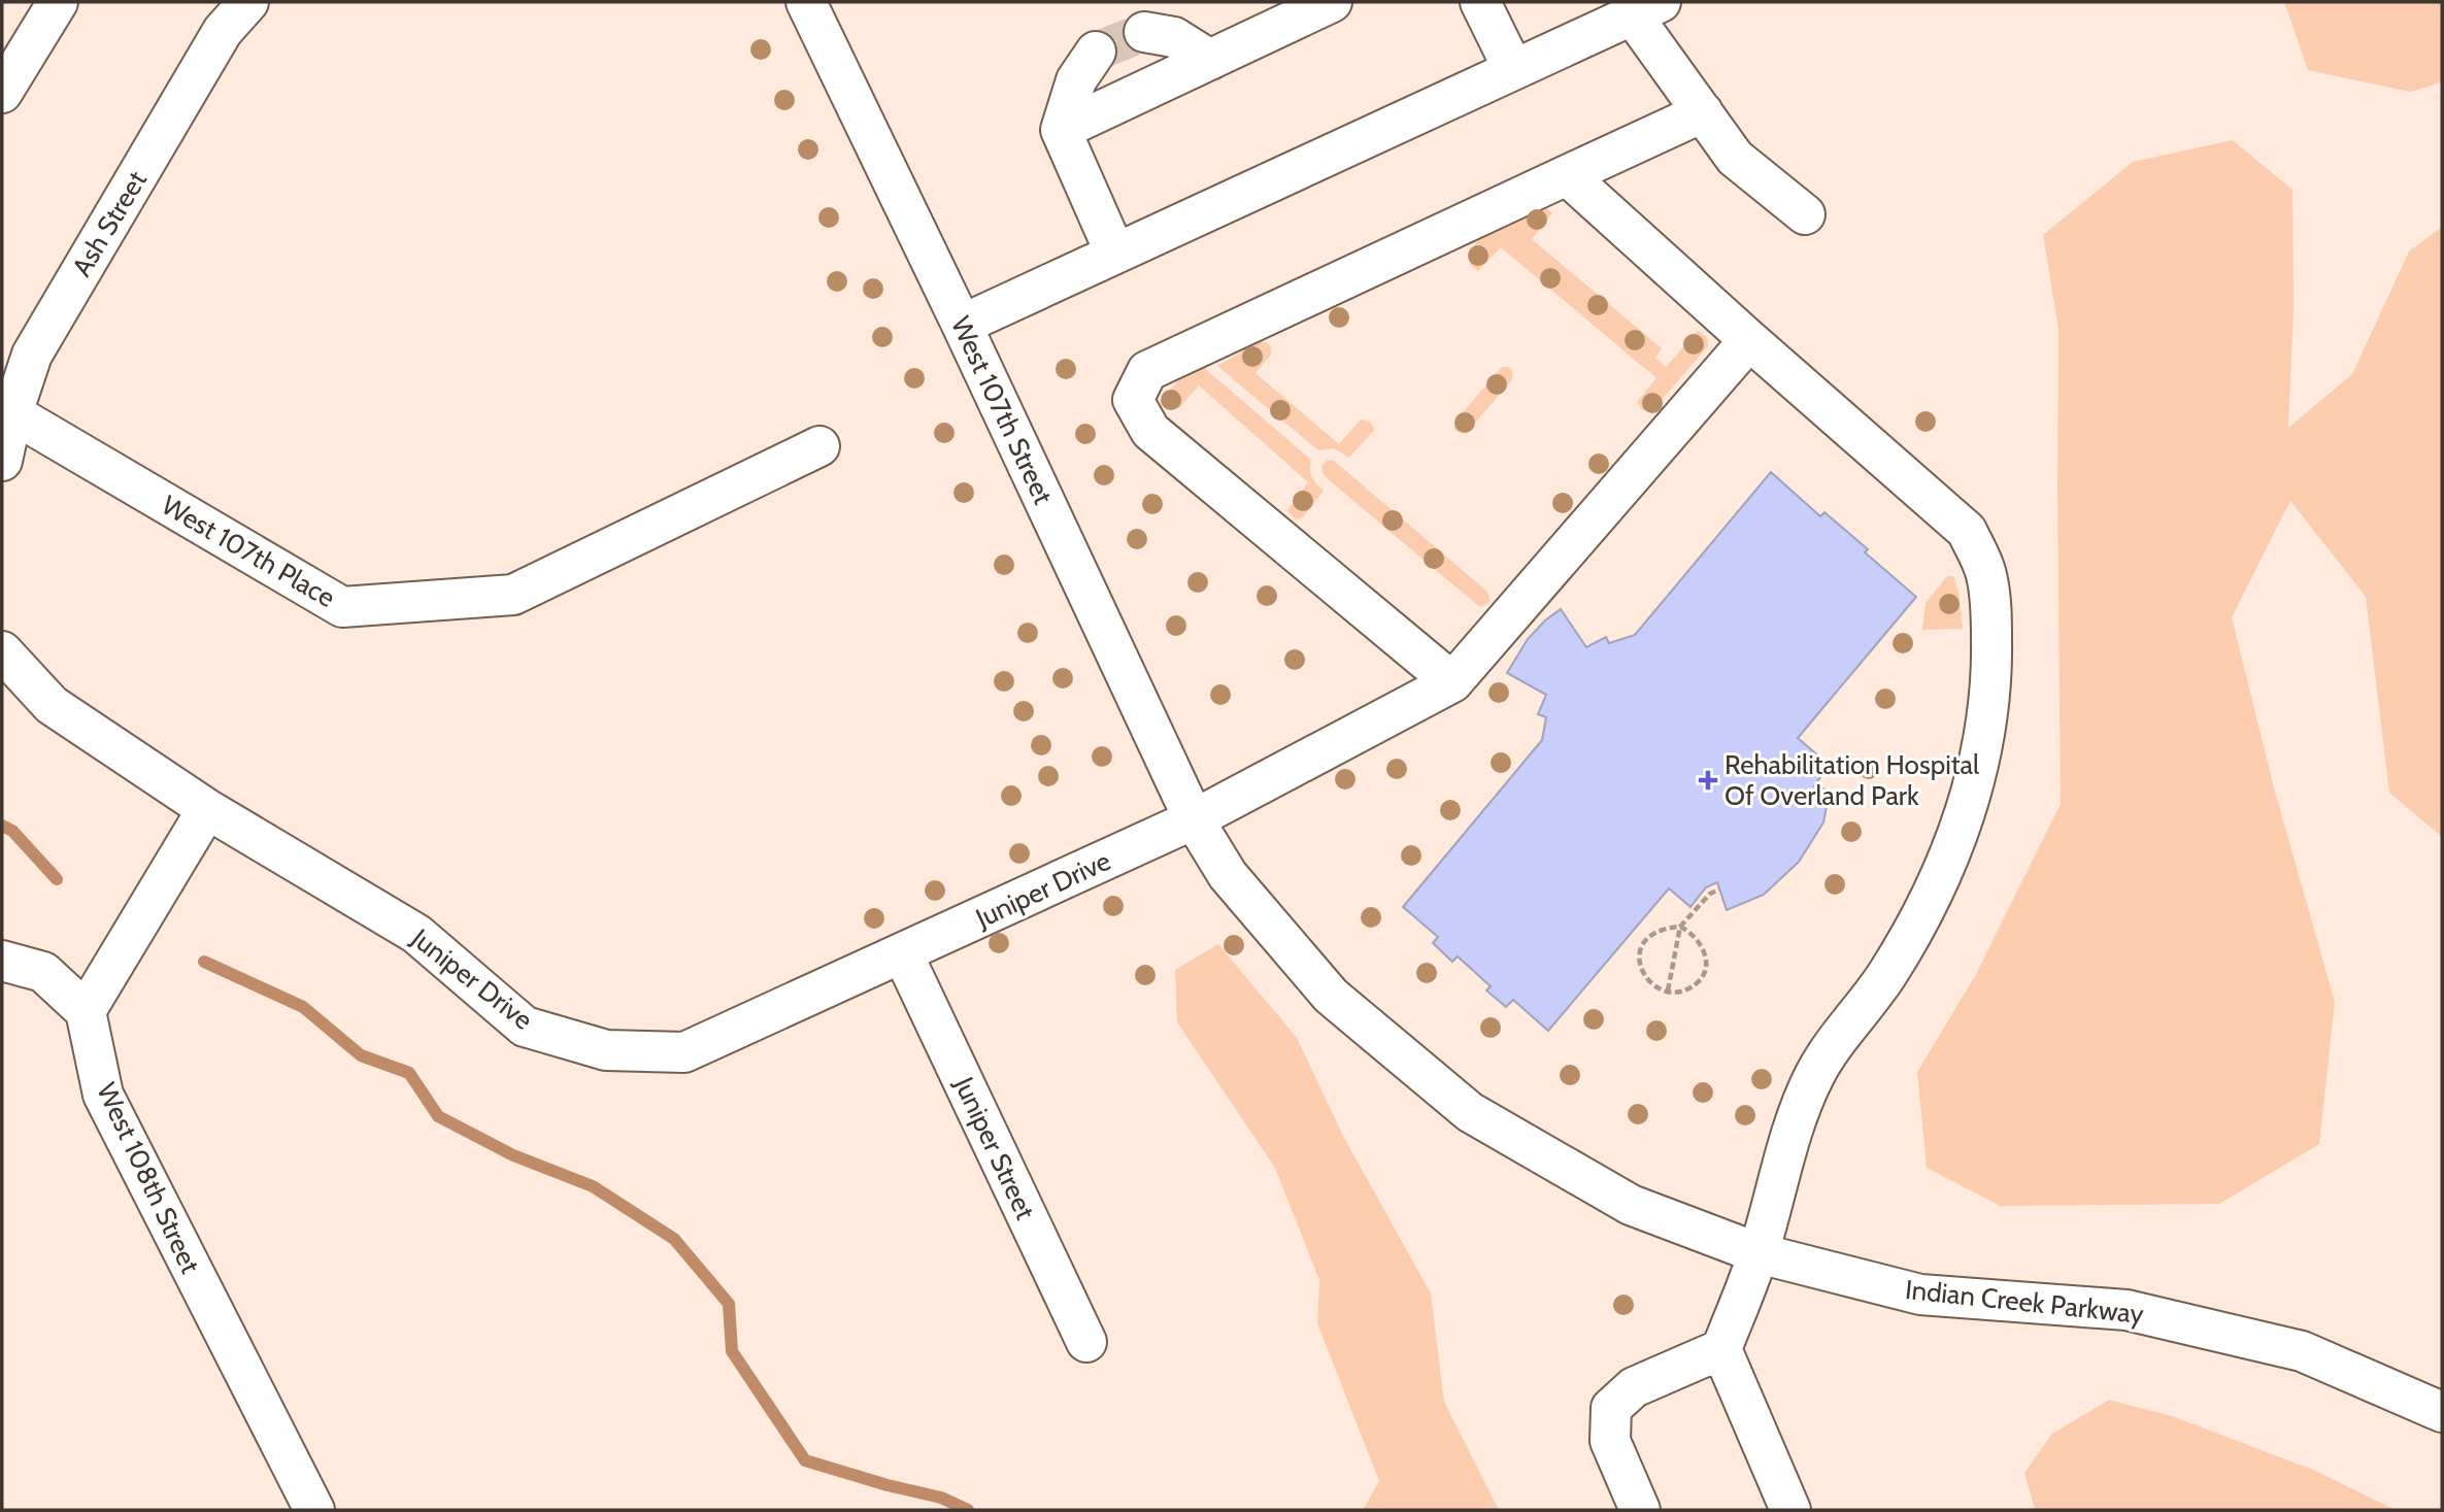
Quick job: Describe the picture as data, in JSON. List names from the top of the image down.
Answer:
{
  "streets": {
    "street": [
      "Ash Street",
      "West 107th Street",
      "West 107th Place",
      "Juniper Drive",
      "Juniper Street",
      "West 108th Street",
      "Indian Creek Parkway"
    ]
  },
  "crossings": [
    ["Ash Street", "West 107th Place"],
    ["West 107th Street", "Juniper Drive"],
    ["West 107th Street", "Indian Creek Parkway"],
    ["Juniper Drive", "Juniper Street"],
    ["Juniper Drive", "Indian Creek Parkway"]
  ],
  "places": {
    "health": ["Rehabilitation Hospital Of Overland Park"]
  }
}
